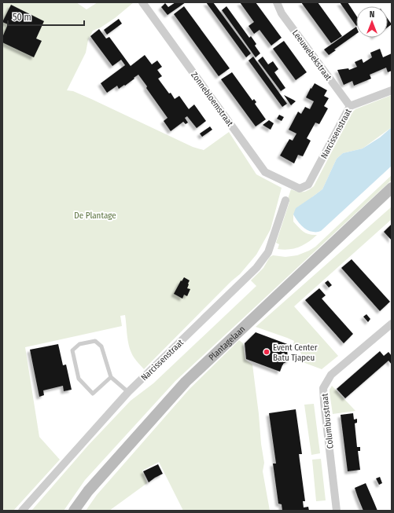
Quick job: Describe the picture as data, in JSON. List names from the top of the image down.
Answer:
{
  "streets": {
    "main road": ["Plantagelaan"],
    "street": [
      "Leeuwebekstraat",
      "Zonnebloemstraat",
      "Narcissenstraat",
      "Columbusstraat"
    ]
  },
  "crossings": [
    ["Leeuwebekstraat", "Narcissenstraat"],
    ["Zonnebloemstraat", "Narcissenstraat"]
  ],
  "parks": ["De Plantage"],
  "places": ["Event Center Batu Tjapeu"],
  "scale_bar": "50 m",
  "north": "top"
}
